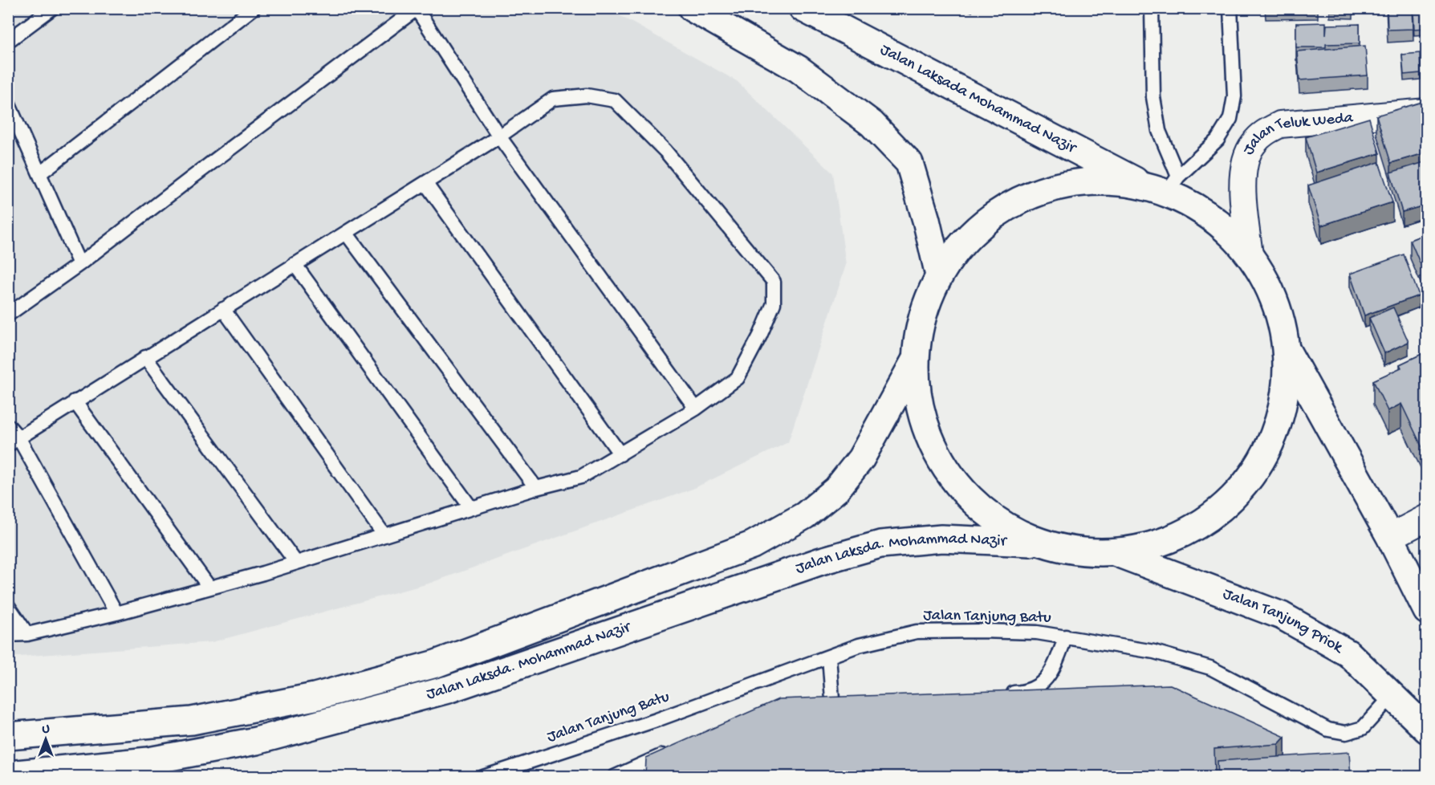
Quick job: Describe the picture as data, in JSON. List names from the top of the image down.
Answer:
{
  "streets": {
    "main road": ["Jalan Laksada Mohammad Nazir", "Jalan Laksda. Mohammad Nazir", "Jalan Tanjung Priok"],
    "street": ["Jalan Teluk Weda"],
    "lane": ["Jalan Tanjung Batu"]
  },
  "crossings": [
    ["Jalan Laksada Mohammad Nazir", "Jalan Teluk Weda"],
    ["Jalan Tanjung Batu", "Jalan Tanjung Priok"]
  ],
  "north": "top"
}
